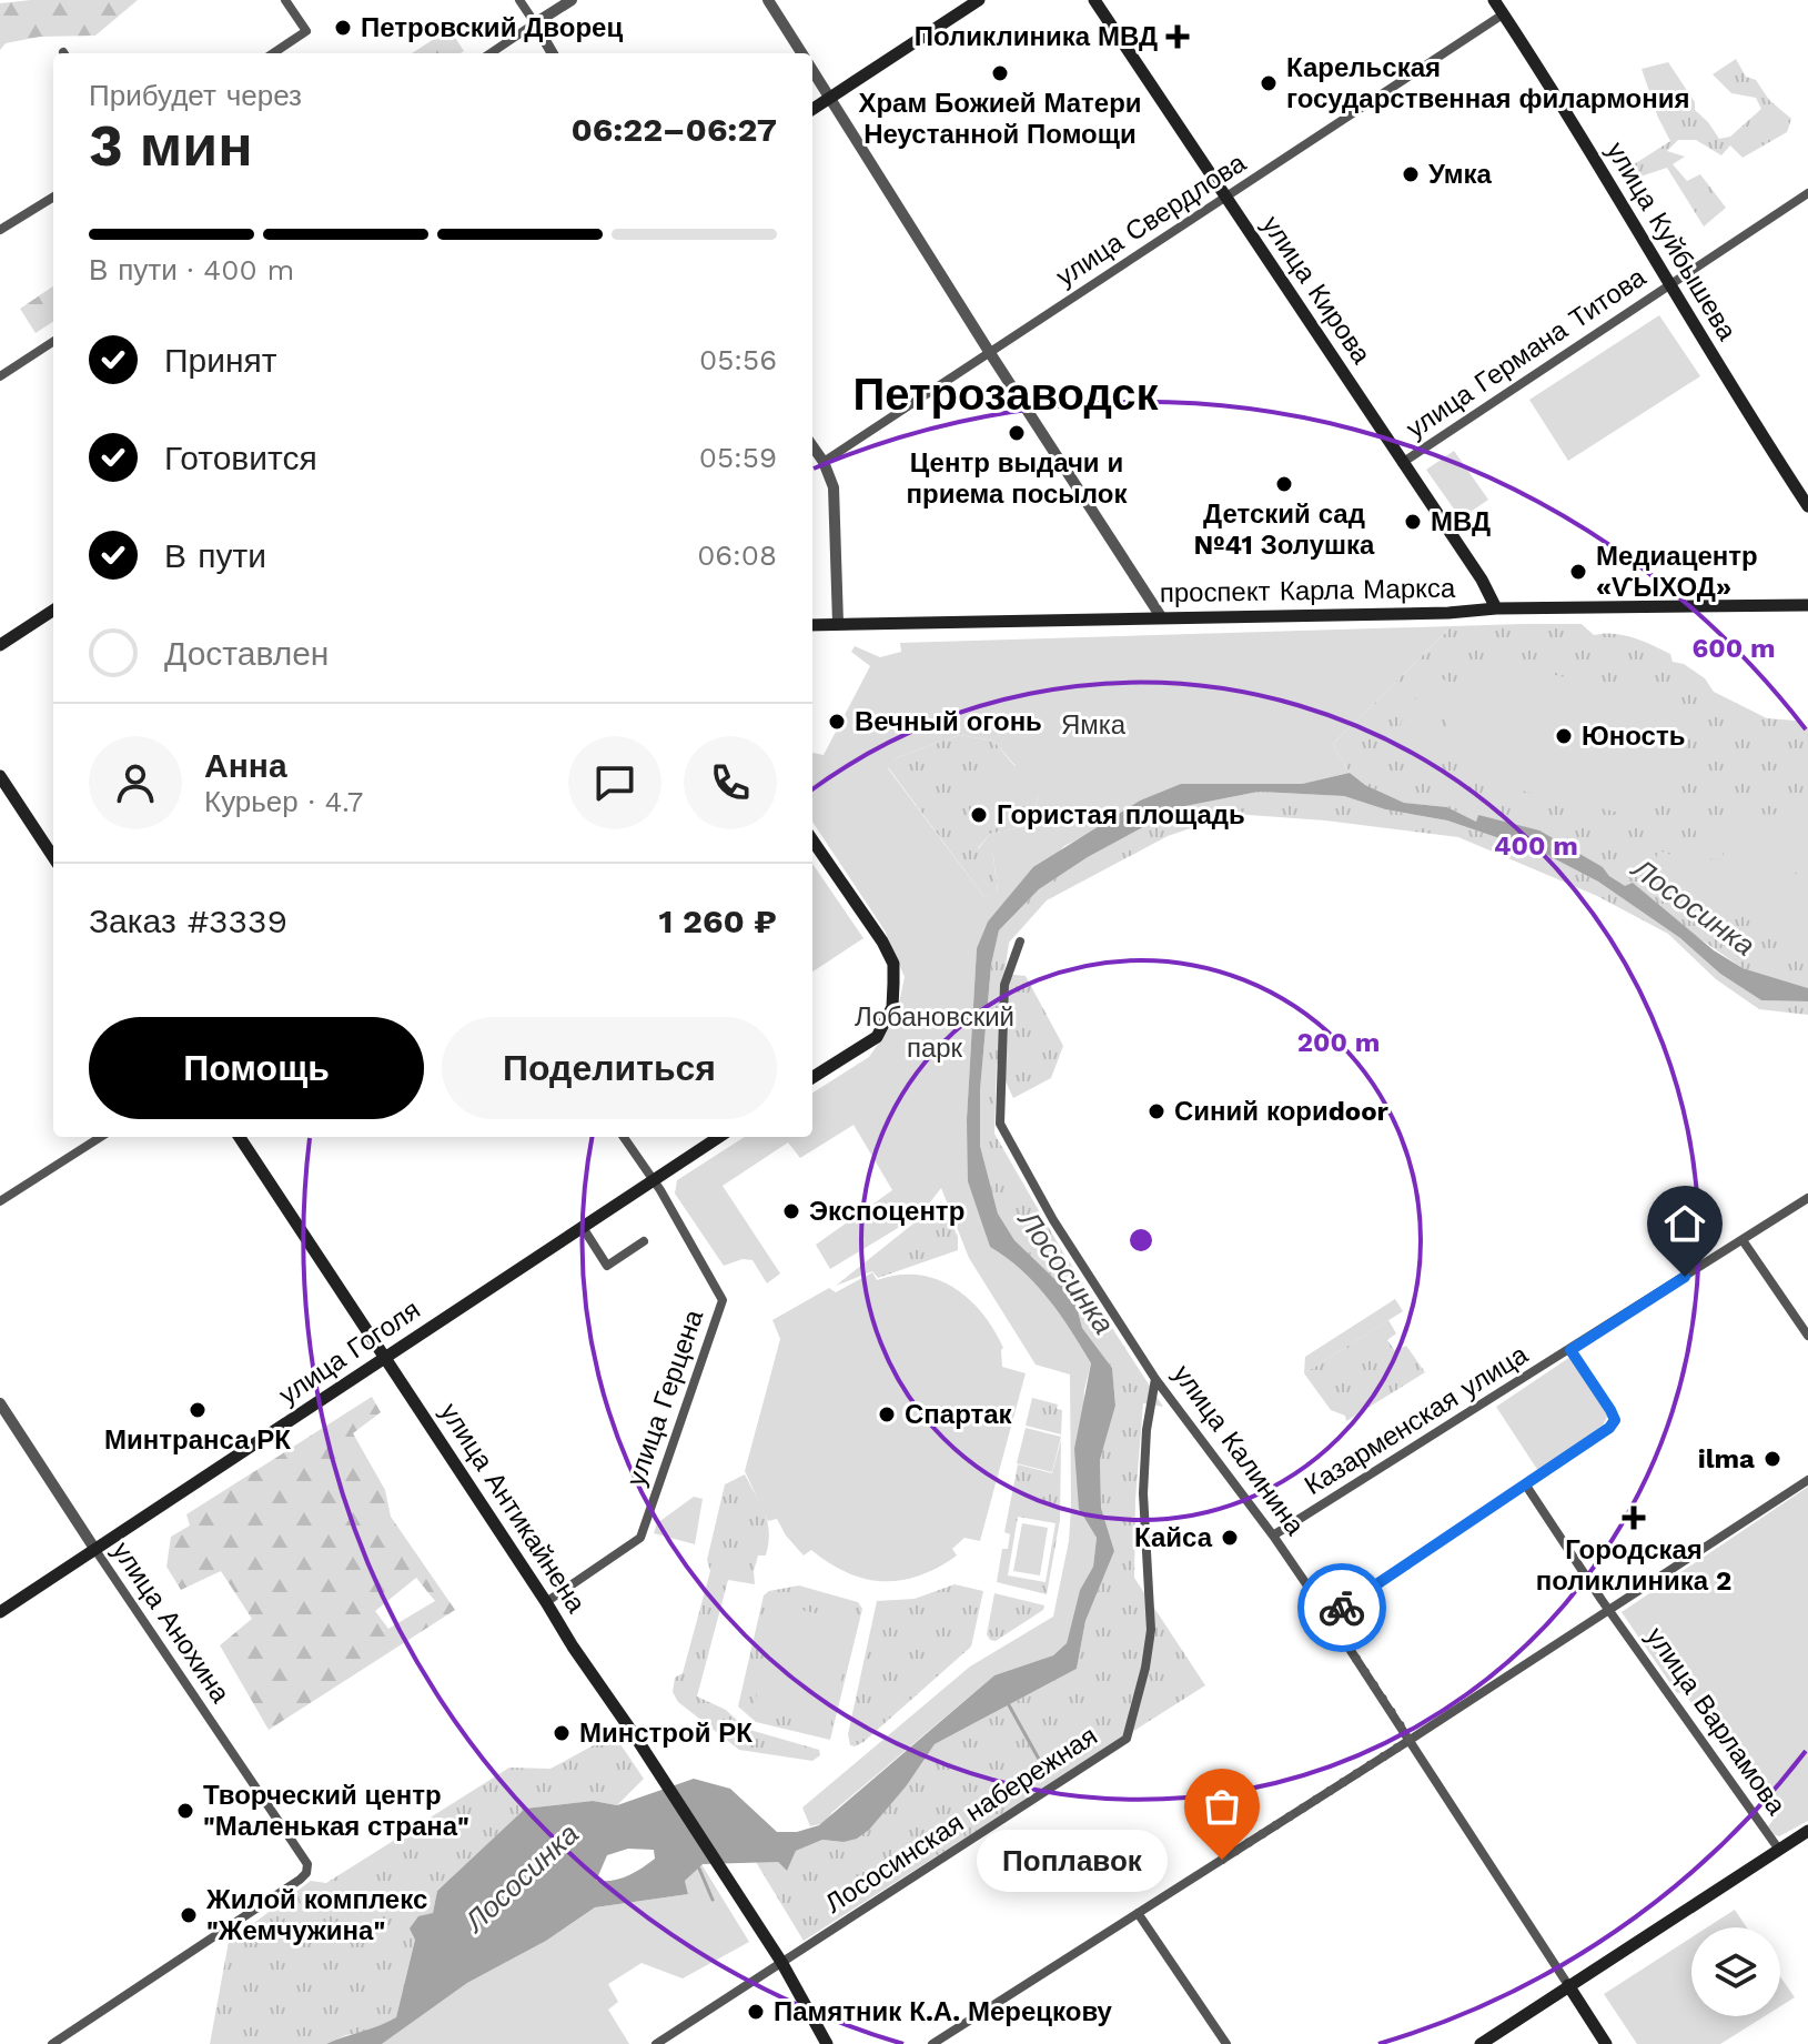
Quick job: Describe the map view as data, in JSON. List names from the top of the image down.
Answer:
{
  "streets": {
    "main road": [
      "улица Куйбышева",
      "улица Кирова",
      "проспект Карла Маркса",
      "улица Гоголя",
      "улица Калинина",
      "улица Антикайнена"
    ],
    "street": [
      "улица Свердлова",
      "улица Германа Титова",
      "улица Герцена",
      "Казарменская улица",
      "улица Анохина",
      "улица Варламова",
      "Лососинская набережная"
    ]
  },
  "crossings": [
    ["улица Свердлова", "улица Куйбышева"],
    ["улица Свердлова", "улица Кирова"],
    ["улица Куйбышева", "улица Германа Титова"],
    ["улица Кирова", "улица Германа Титова"],
    ["улица Кирова", "проспект Карла Маркса"],
    ["улица Гоголя", "улица Герцена"],
    ["улица Гоголя", "улица Антикайнена"],
    ["улица Гоголя", "улица Анохина"],
    ["улица Герцена", "улица Антикайнена"],
    ["Казарменская улица", "улица Калинина"],
    ["улица Калинина", "Лососинская набережная"],
    ["улица Антикайнена", "Лососинская набережная"]
  ],
  "districts": ["Петрозаводск"],
  "water": ["Лососинка"],
  "parks": ["Ямка", "Лобановский парк"],
  "places": {
    "other": [
      "Петровский Дворец",
      "Храм Божией Матери Неустанной Помощи",
      "Карельская государственная филармония",
      "Умка",
      "Центр выдачи и приема посылок",
      "Детский сад №41 Золушка",
      "МВД",
      "Медиацентр «ѴЫХОД»",
      "Вечный огонь",
      "Юность",
      "Гористая площадь",
      "Синий кориdoor",
      "Экспоцентр",
      "Минтранса РК",
      "Спартак",
      "ilma",
      "Кайса",
      "Минстрой РК",
      "Творческий центр \"Маленькая страна\"",
      "Поплавок",
      "Жилой комплекс \"Жемчужина\"",
      "Памятник К.А. Мерецкову"
    ],
    "health": ["Поликлиника МВД", "Городская поликлиника 2"]
  },
  "page": {
    "heading": ["3 мин", "Прибудет через", "06:22–06:27"],
    "panel": [
      "Анна",
      "Курьер · 4.7",
      "Заказ #3339",
      "1 260 ₽"
    ],
    "bar": "В пути · 400 m",
    "list": [
      ["Принят", "05:56"],
      ["Готовится", "05:59"],
      ["В пути", "06:08"],
      "Доставлен"
    ],
    "buttons": ["Помощь", "Поделиться"],
    "bubble": "Поплавок"
  },
  "rings": ["600 m", "400 m", "200 m"]
}
